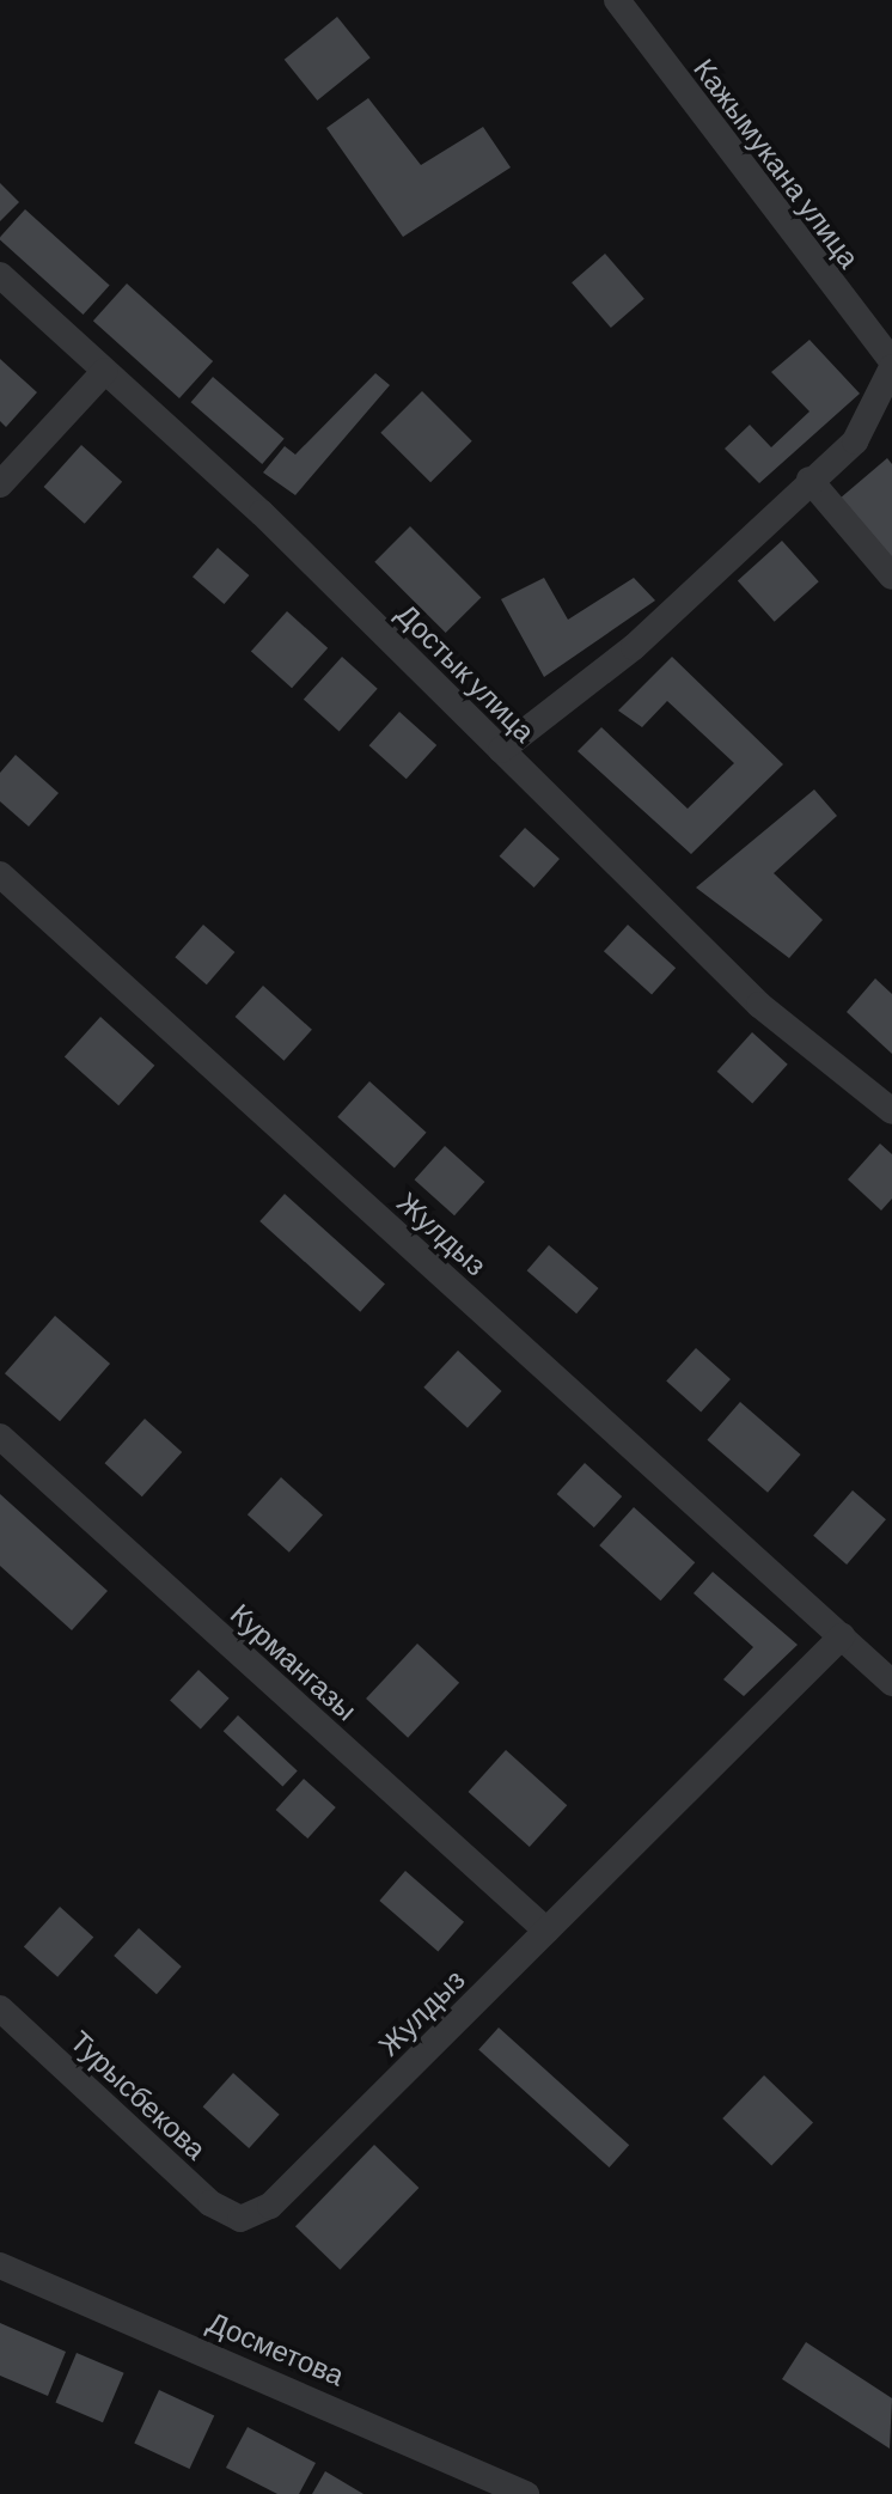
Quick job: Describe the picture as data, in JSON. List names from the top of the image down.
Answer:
{
  "streets": {
    "street": [
      "Кажымукана улица",
      "Достык улица",
      "Жулдыз",
      "Курмангазы",
      "Турысбекова",
      "Досметова"
    ]
  },
  "crossings": [
    ["Кажымукана улица", "Достык улица"],
    ["Жулдыз", "Курмангазы"],
    ["Жулдыз", "Турысбекова"]
  ]
}
